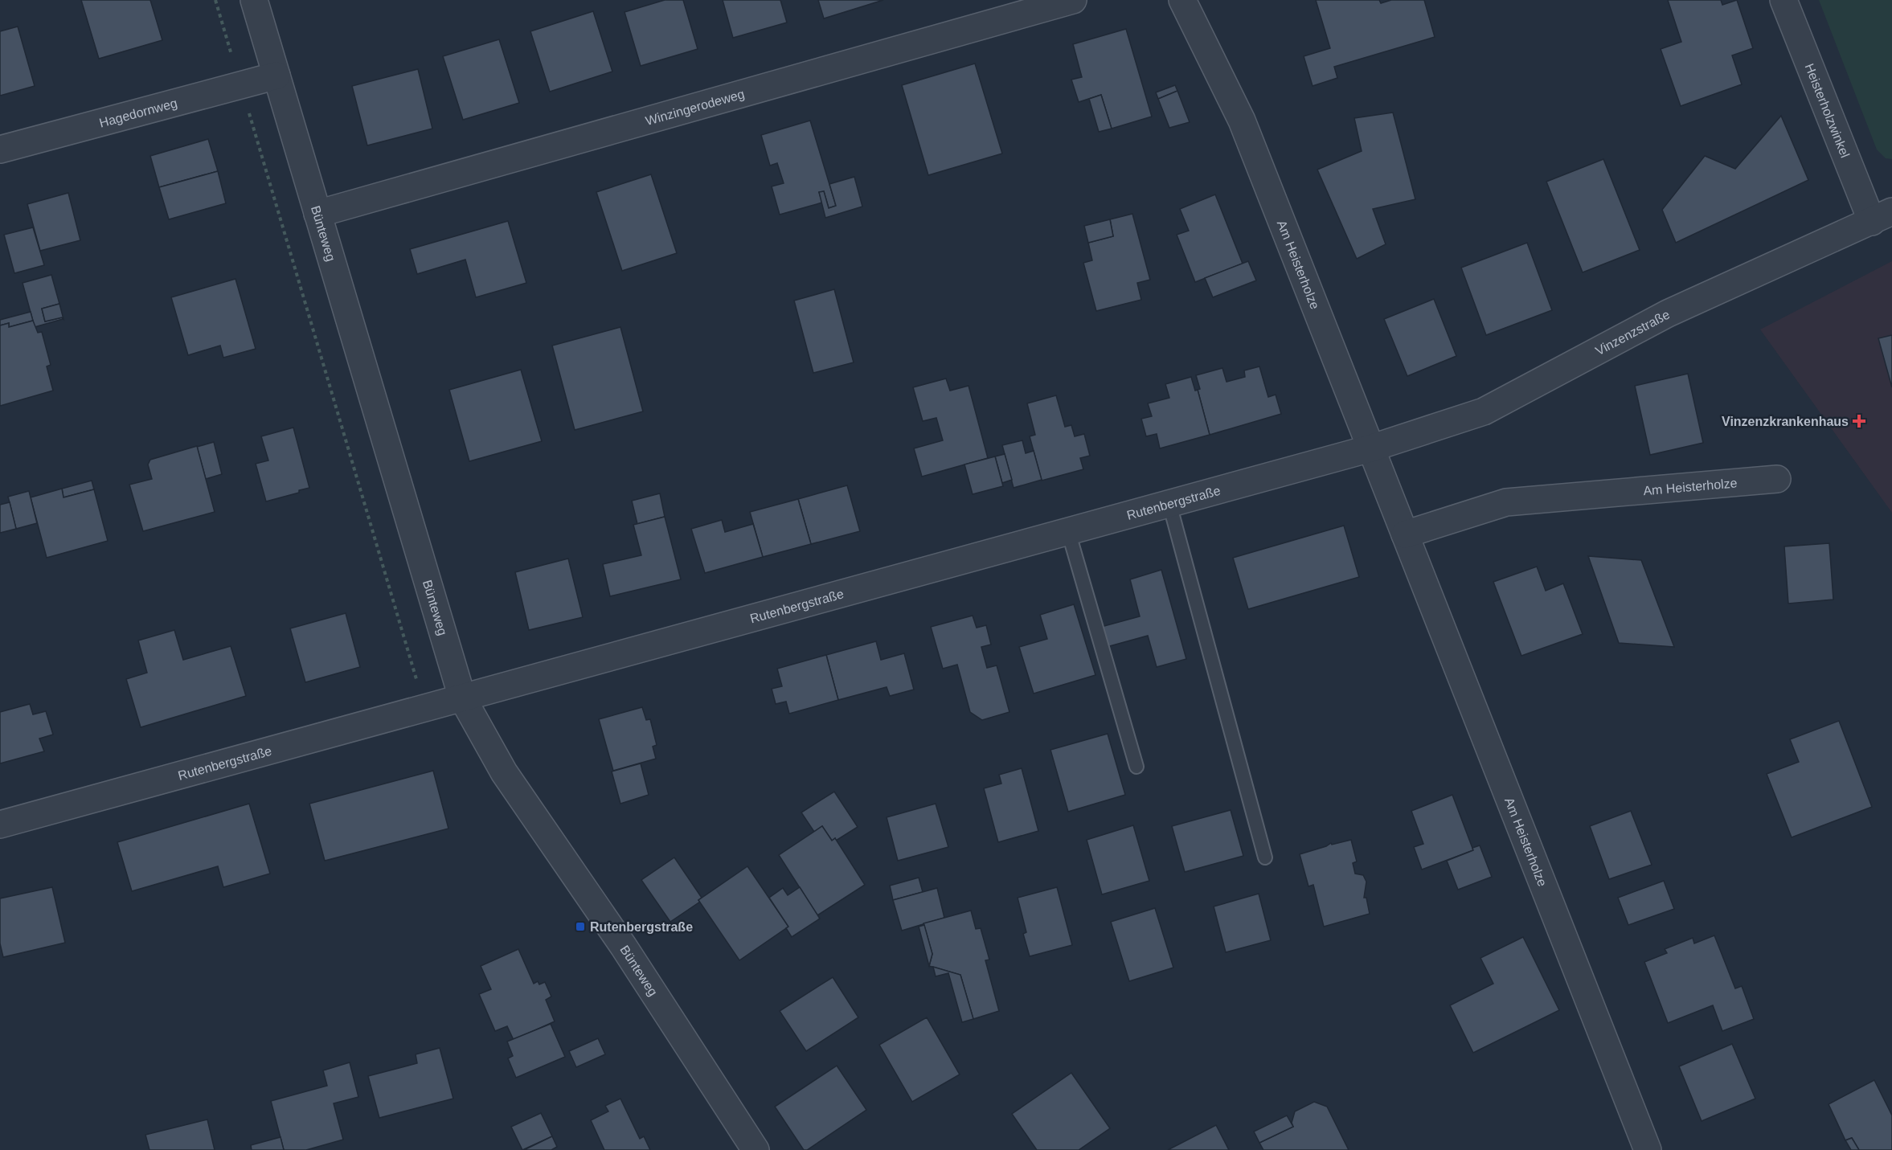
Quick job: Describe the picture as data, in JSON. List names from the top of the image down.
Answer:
{
  "streets": {
    "street": [
      "Winzingerodeweg",
      "Heisterholzwinkel",
      "Hagedornweg",
      "Bünteweg",
      "Am Heisterholze",
      "Vinzenzstraße",
      "Rutenbergstraße"
    ]
  },
  "crossings": [
    ["Winzingerodeweg", "Bünteweg"],
    ["Heisterholzwinkel", "Vinzenzstraße"],
    ["Hagedornweg", "Bünteweg"],
    ["Bünteweg", "Rutenbergstraße"],
    ["Am Heisterholze", "Vinzenzstraße"],
    ["Am Heisterholze", "Rutenbergstraße"],
    ["Vinzenzstraße", "Rutenbergstraße"]
  ],
  "places": {
    "health": ["Vinzenzkrankenhaus"],
    "transit": ["Rutenbergstraße"]
  }
}
